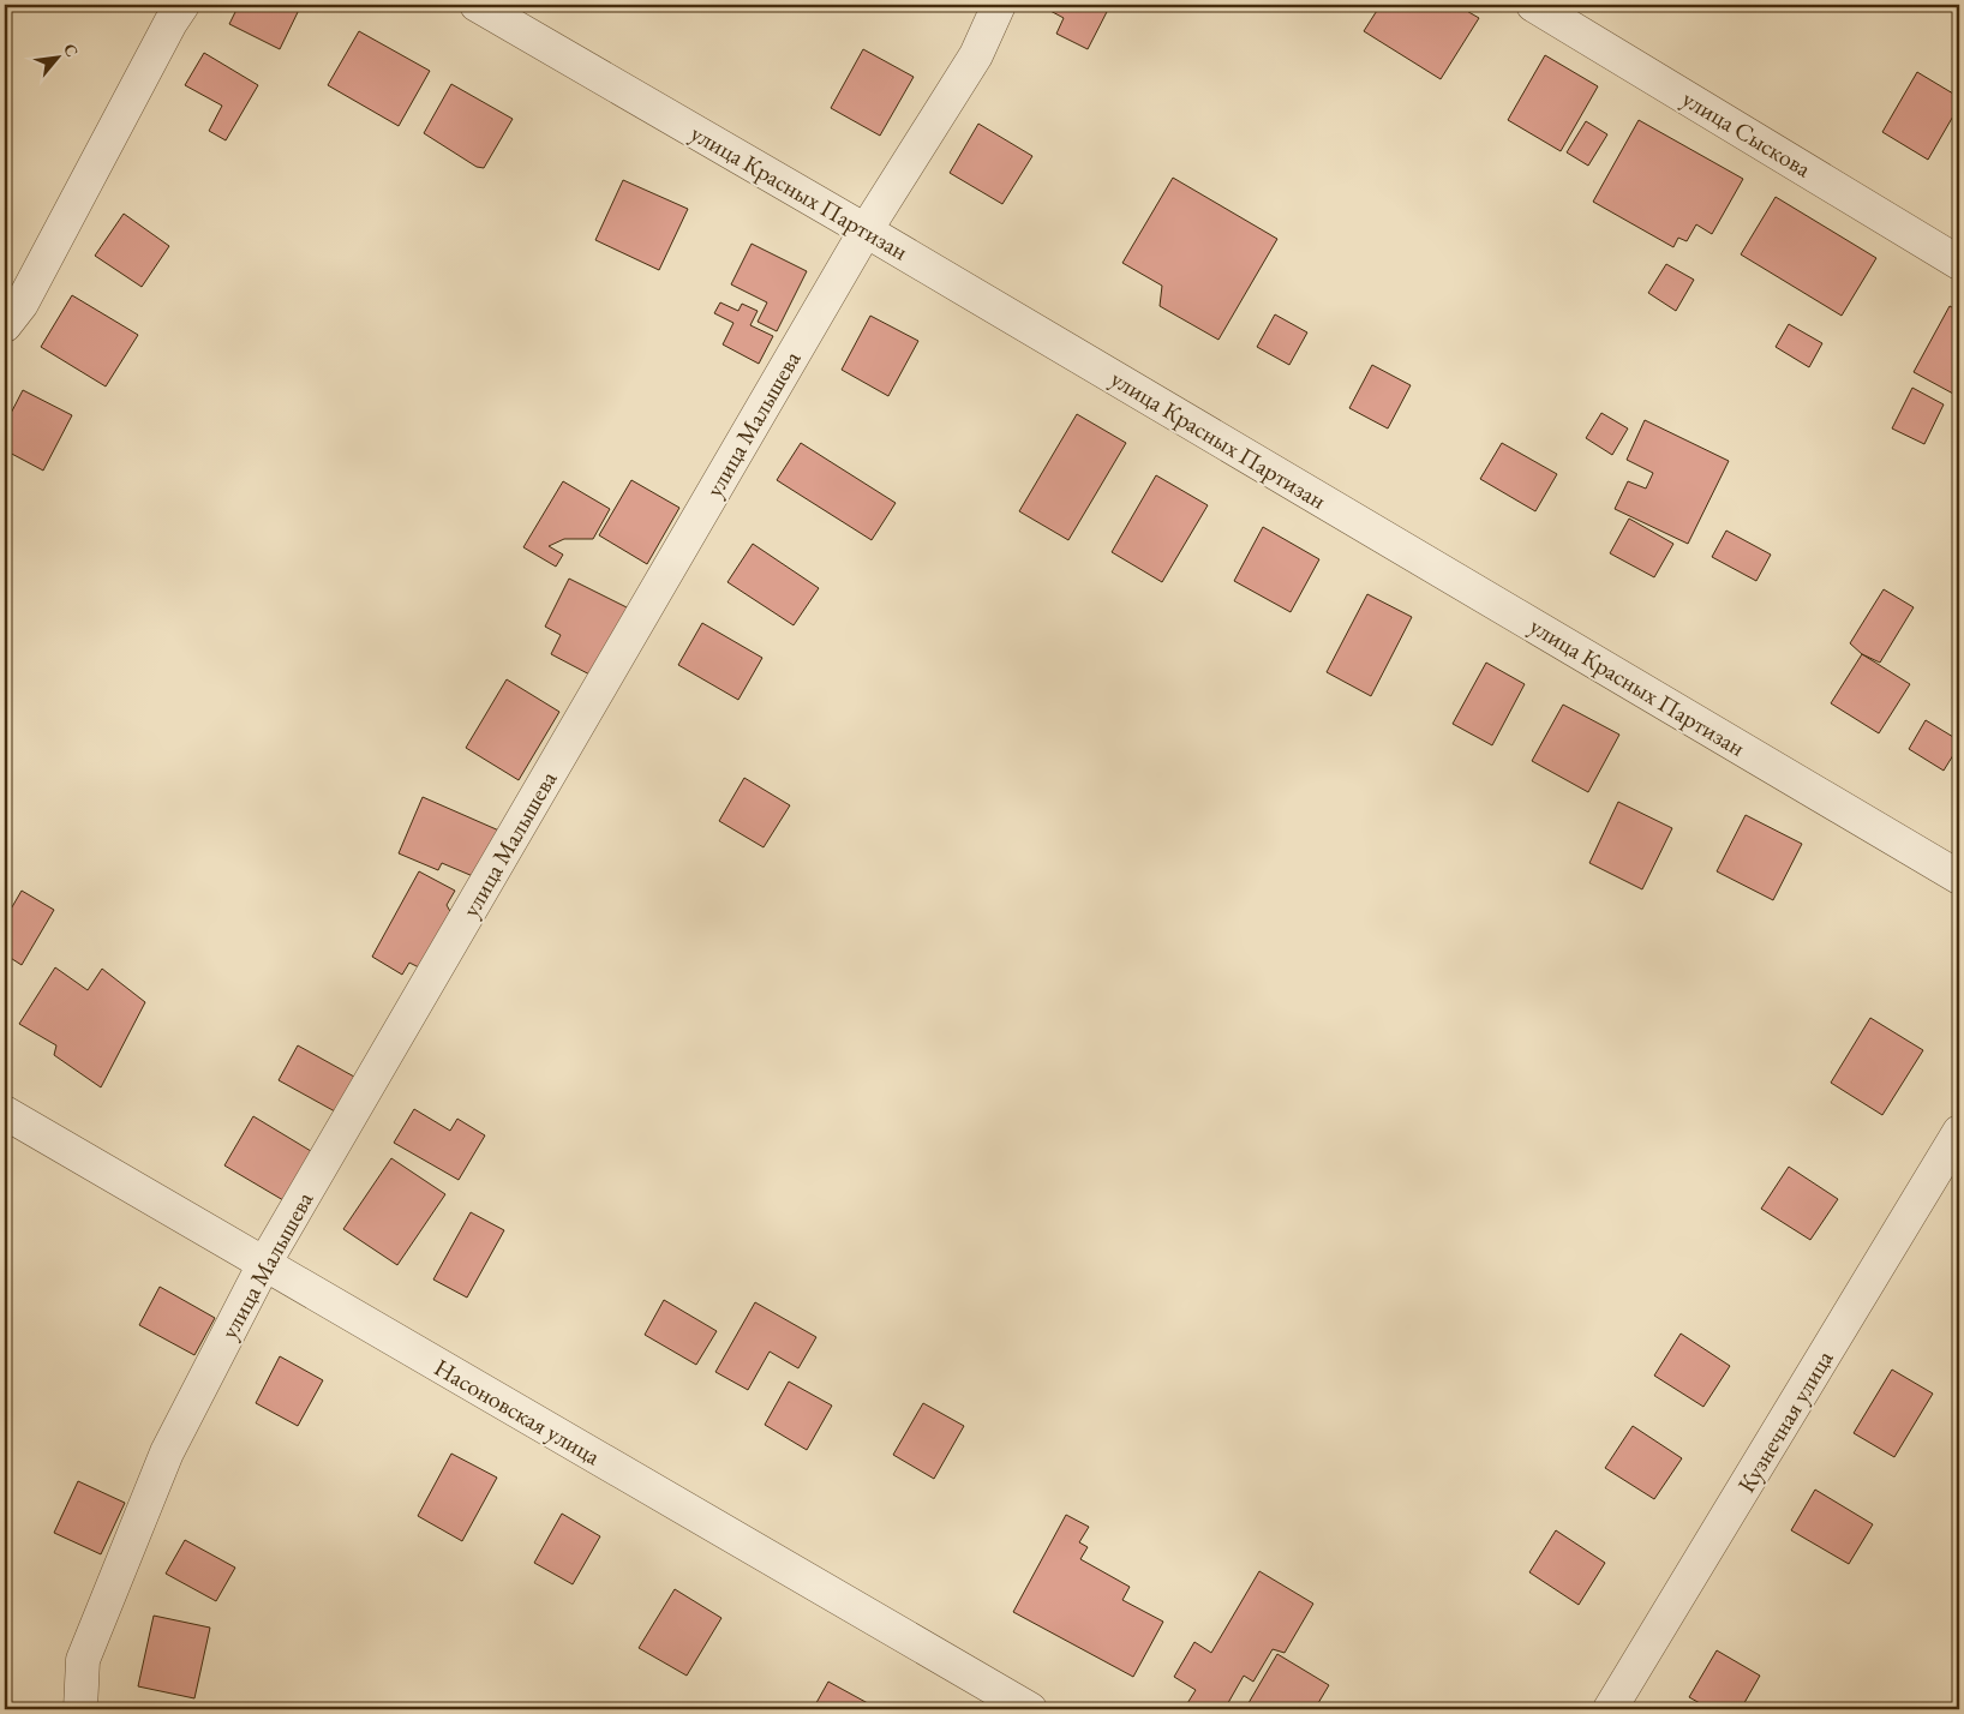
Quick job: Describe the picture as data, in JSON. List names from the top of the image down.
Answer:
{
  "streets": {
    "street": [
      "улица Сыскова",
      "улица Красных Партизан",
      "улица Малышева",
      "Насоновская улица",
      "Кузнечная улица"
    ]
  },
  "crossings": [
    ["улица Красных Партизан", "улица Малышева"],
    ["улица Малышева", "Насоновская улица"]
  ],
  "north": "top right"
}
